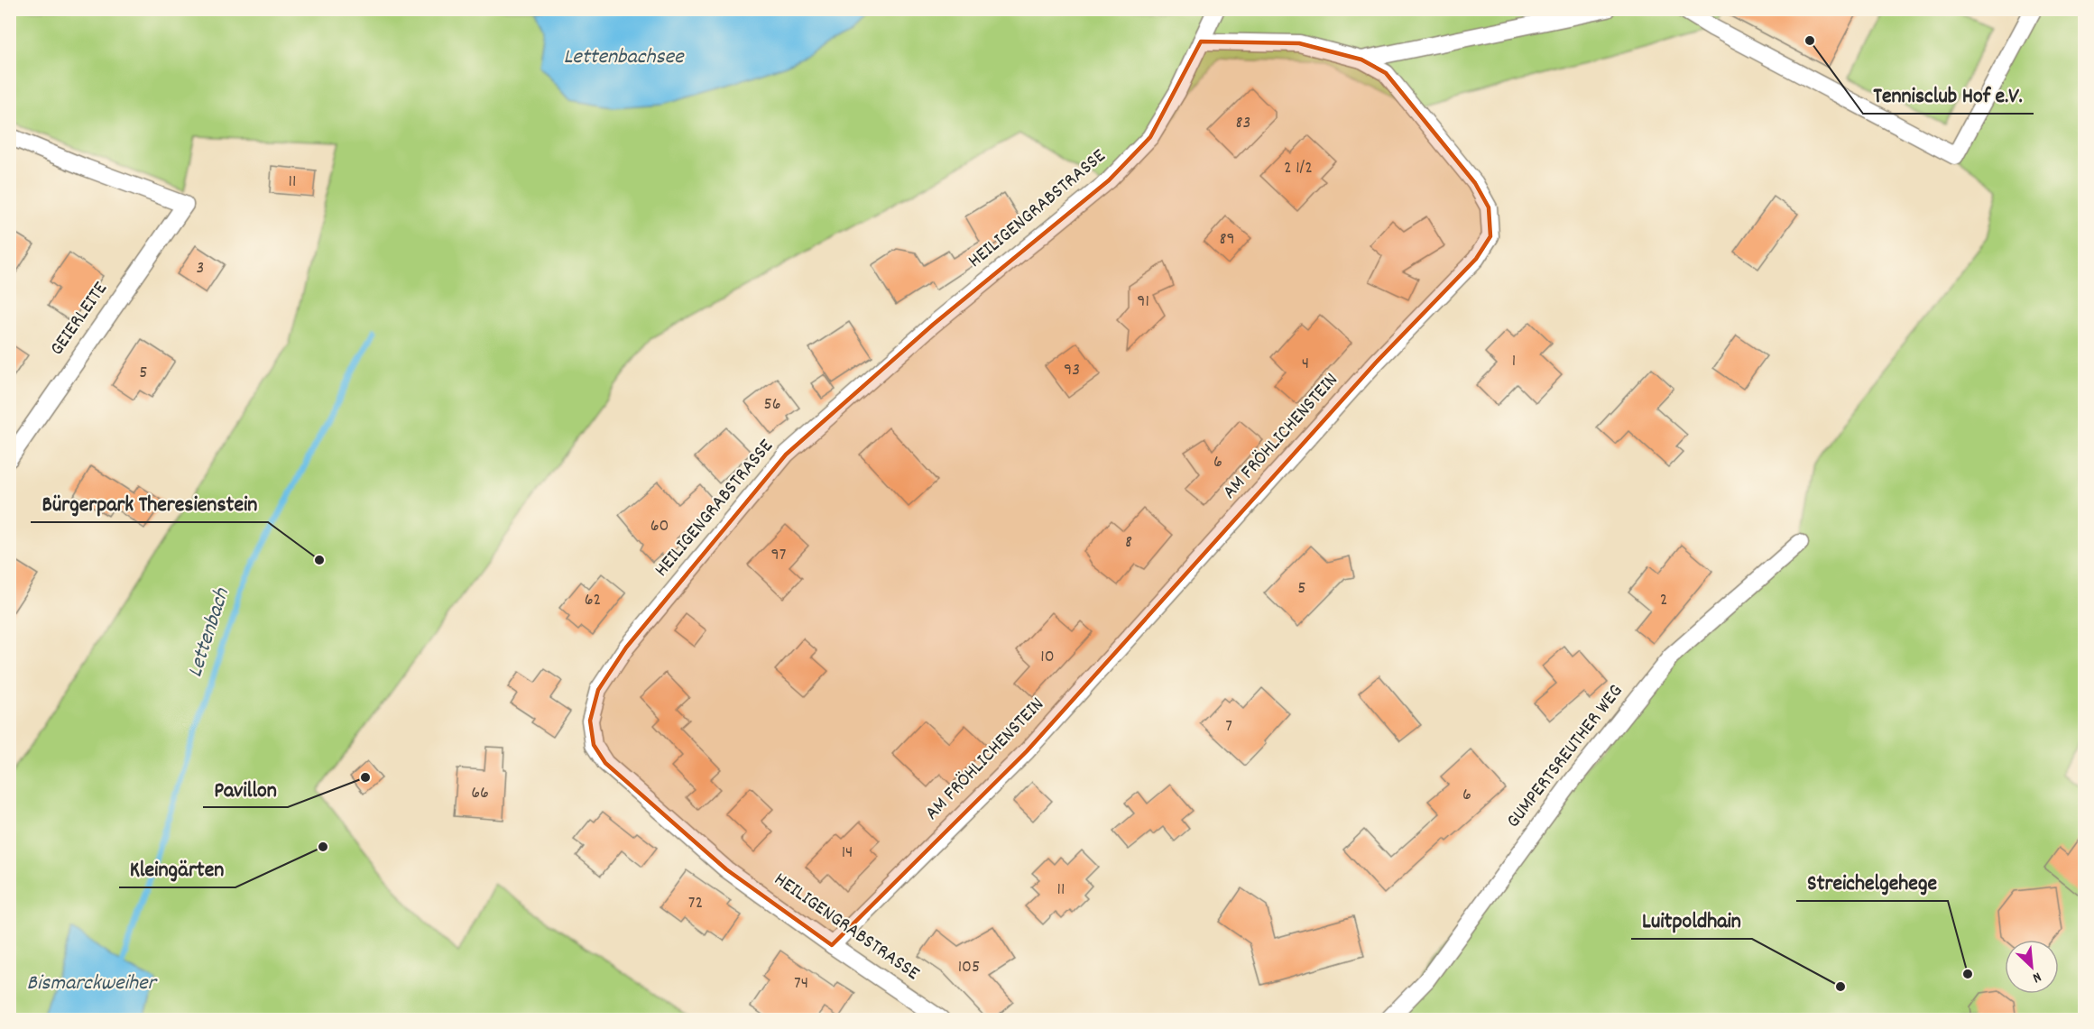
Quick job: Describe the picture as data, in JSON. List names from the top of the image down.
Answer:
{
  "streets": {
    "street": [
      "HEILIGENGRABSTRASSE",
      "GEIERLEITE",
      "AM FRÖHLICHENSTEIN",
      "GUMPERTSREUTHER WEG"
    ]
  },
  "crossings": [
    ["HEILIGENGRABSTRASSE", "AM FRÖHLICHENSTEIN"]
  ],
  "water": ["Lettenbachsee", "Lettenbach", "Bismarckweiher"],
  "places": [
    "Tennisclub Hof e.V.",
    "Bürgerpark Theresienstein",
    "Pavillon",
    "Kleingärten",
    "Streichelgehege",
    "Luitpoldhain"
  ],
  "house_numbers": [
    "83",
    "2 1/2",
    "11",
    "89",
    "3",
    "91",
    "1",
    "4",
    "93",
    "5",
    "56",
    "6",
    "60",
    "8",
    "97",
    "5",
    "62",
    "2",
    "10",
    "7",
    "66",
    "6",
    "14",
    "11",
    "72",
    "105",
    "74"
  ],
  "north": "bottom right"
}
